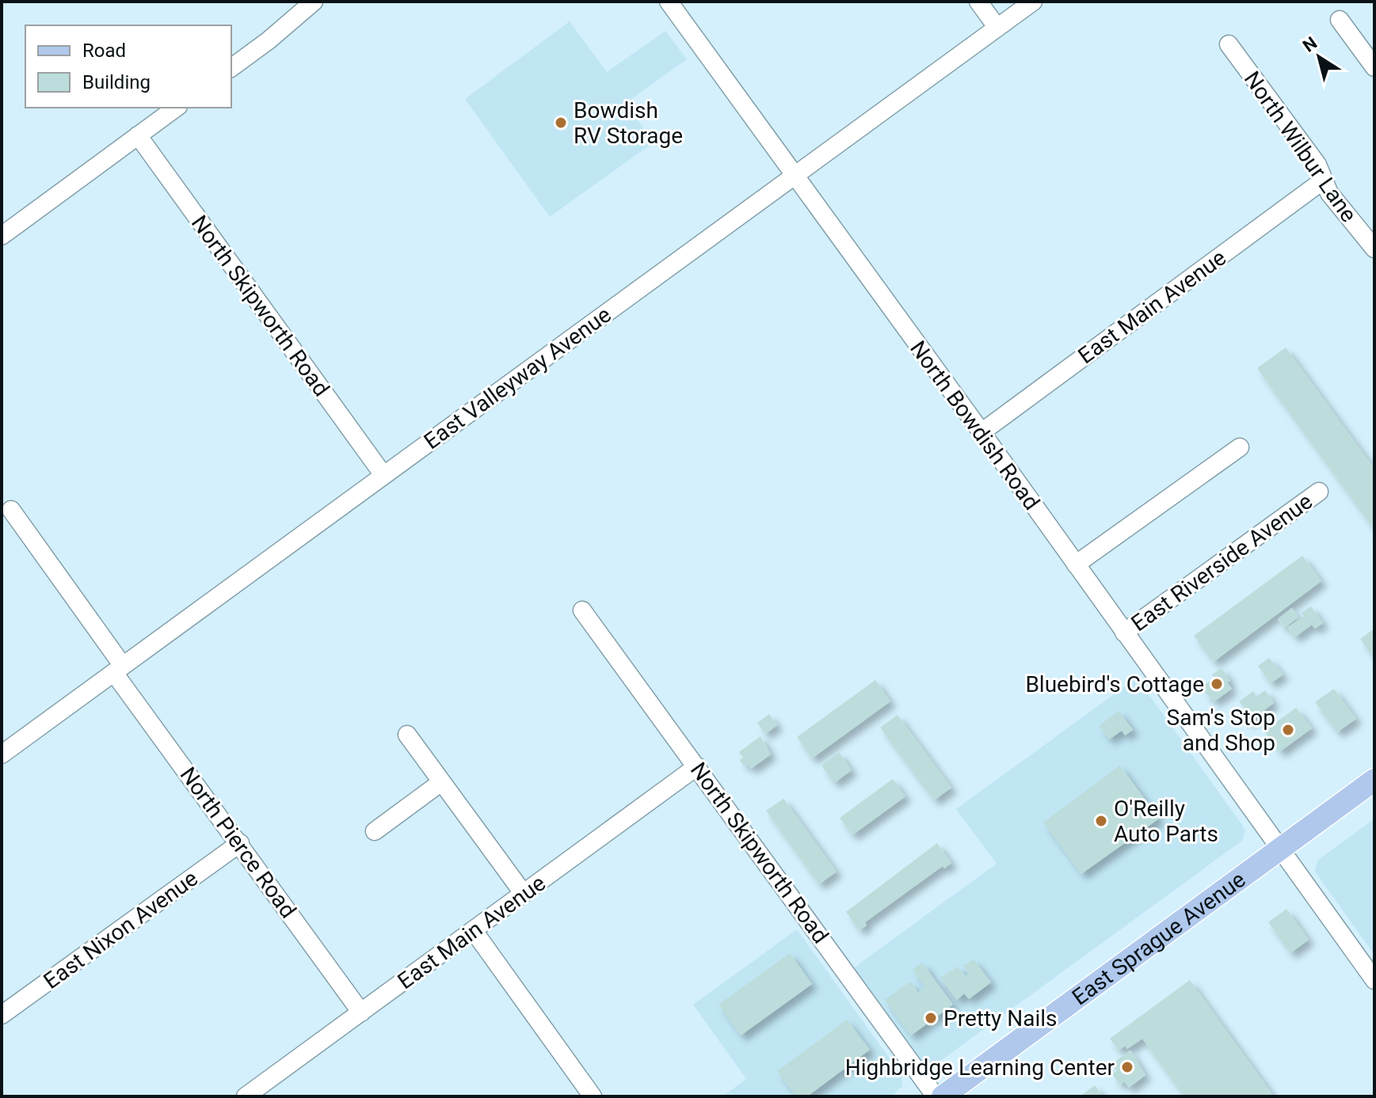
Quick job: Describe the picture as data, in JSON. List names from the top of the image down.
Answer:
{
  "streets": {
    "main road": ["East Sprague Avenue"],
    "street": [
      "North Wilbur Lane",
      "North Skipworth Road",
      "East Main Avenue",
      "East Valleyway Avenue",
      "North Bowdish Road",
      "East Riverside Avenue",
      "North Pierce Road",
      "East Nixon Avenue"
    ]
  },
  "crossings": [
    ["North Wilbur Lane", "East Main Avenue"],
    ["North Skipworth Road", "East Main Avenue"],
    ["North Skipworth Road", "East Valleyway Avenue"],
    ["East Main Avenue", "North Bowdish Road"],
    ["East Main Avenue", "North Pierce Road"],
    ["East Valleyway Avenue", "North Bowdish Road"],
    ["East Valleyway Avenue", "North Pierce Road"],
    ["North Bowdish Road", "East Riverside Avenue"],
    ["North Bowdish Road", "East Sprague Avenue"],
    ["North Pierce Road", "East Nixon Avenue"]
  ],
  "places": [
    "Bowdish RV Storage",
    "Bluebird's Cottage",
    "Sam's Stop and Shop",
    "O'Reilly Auto Parts",
    "Pretty Nails",
    "Highbridge Learning Center"
  ],
  "legend": ["Road", "Building"],
  "north": "top left"
}
